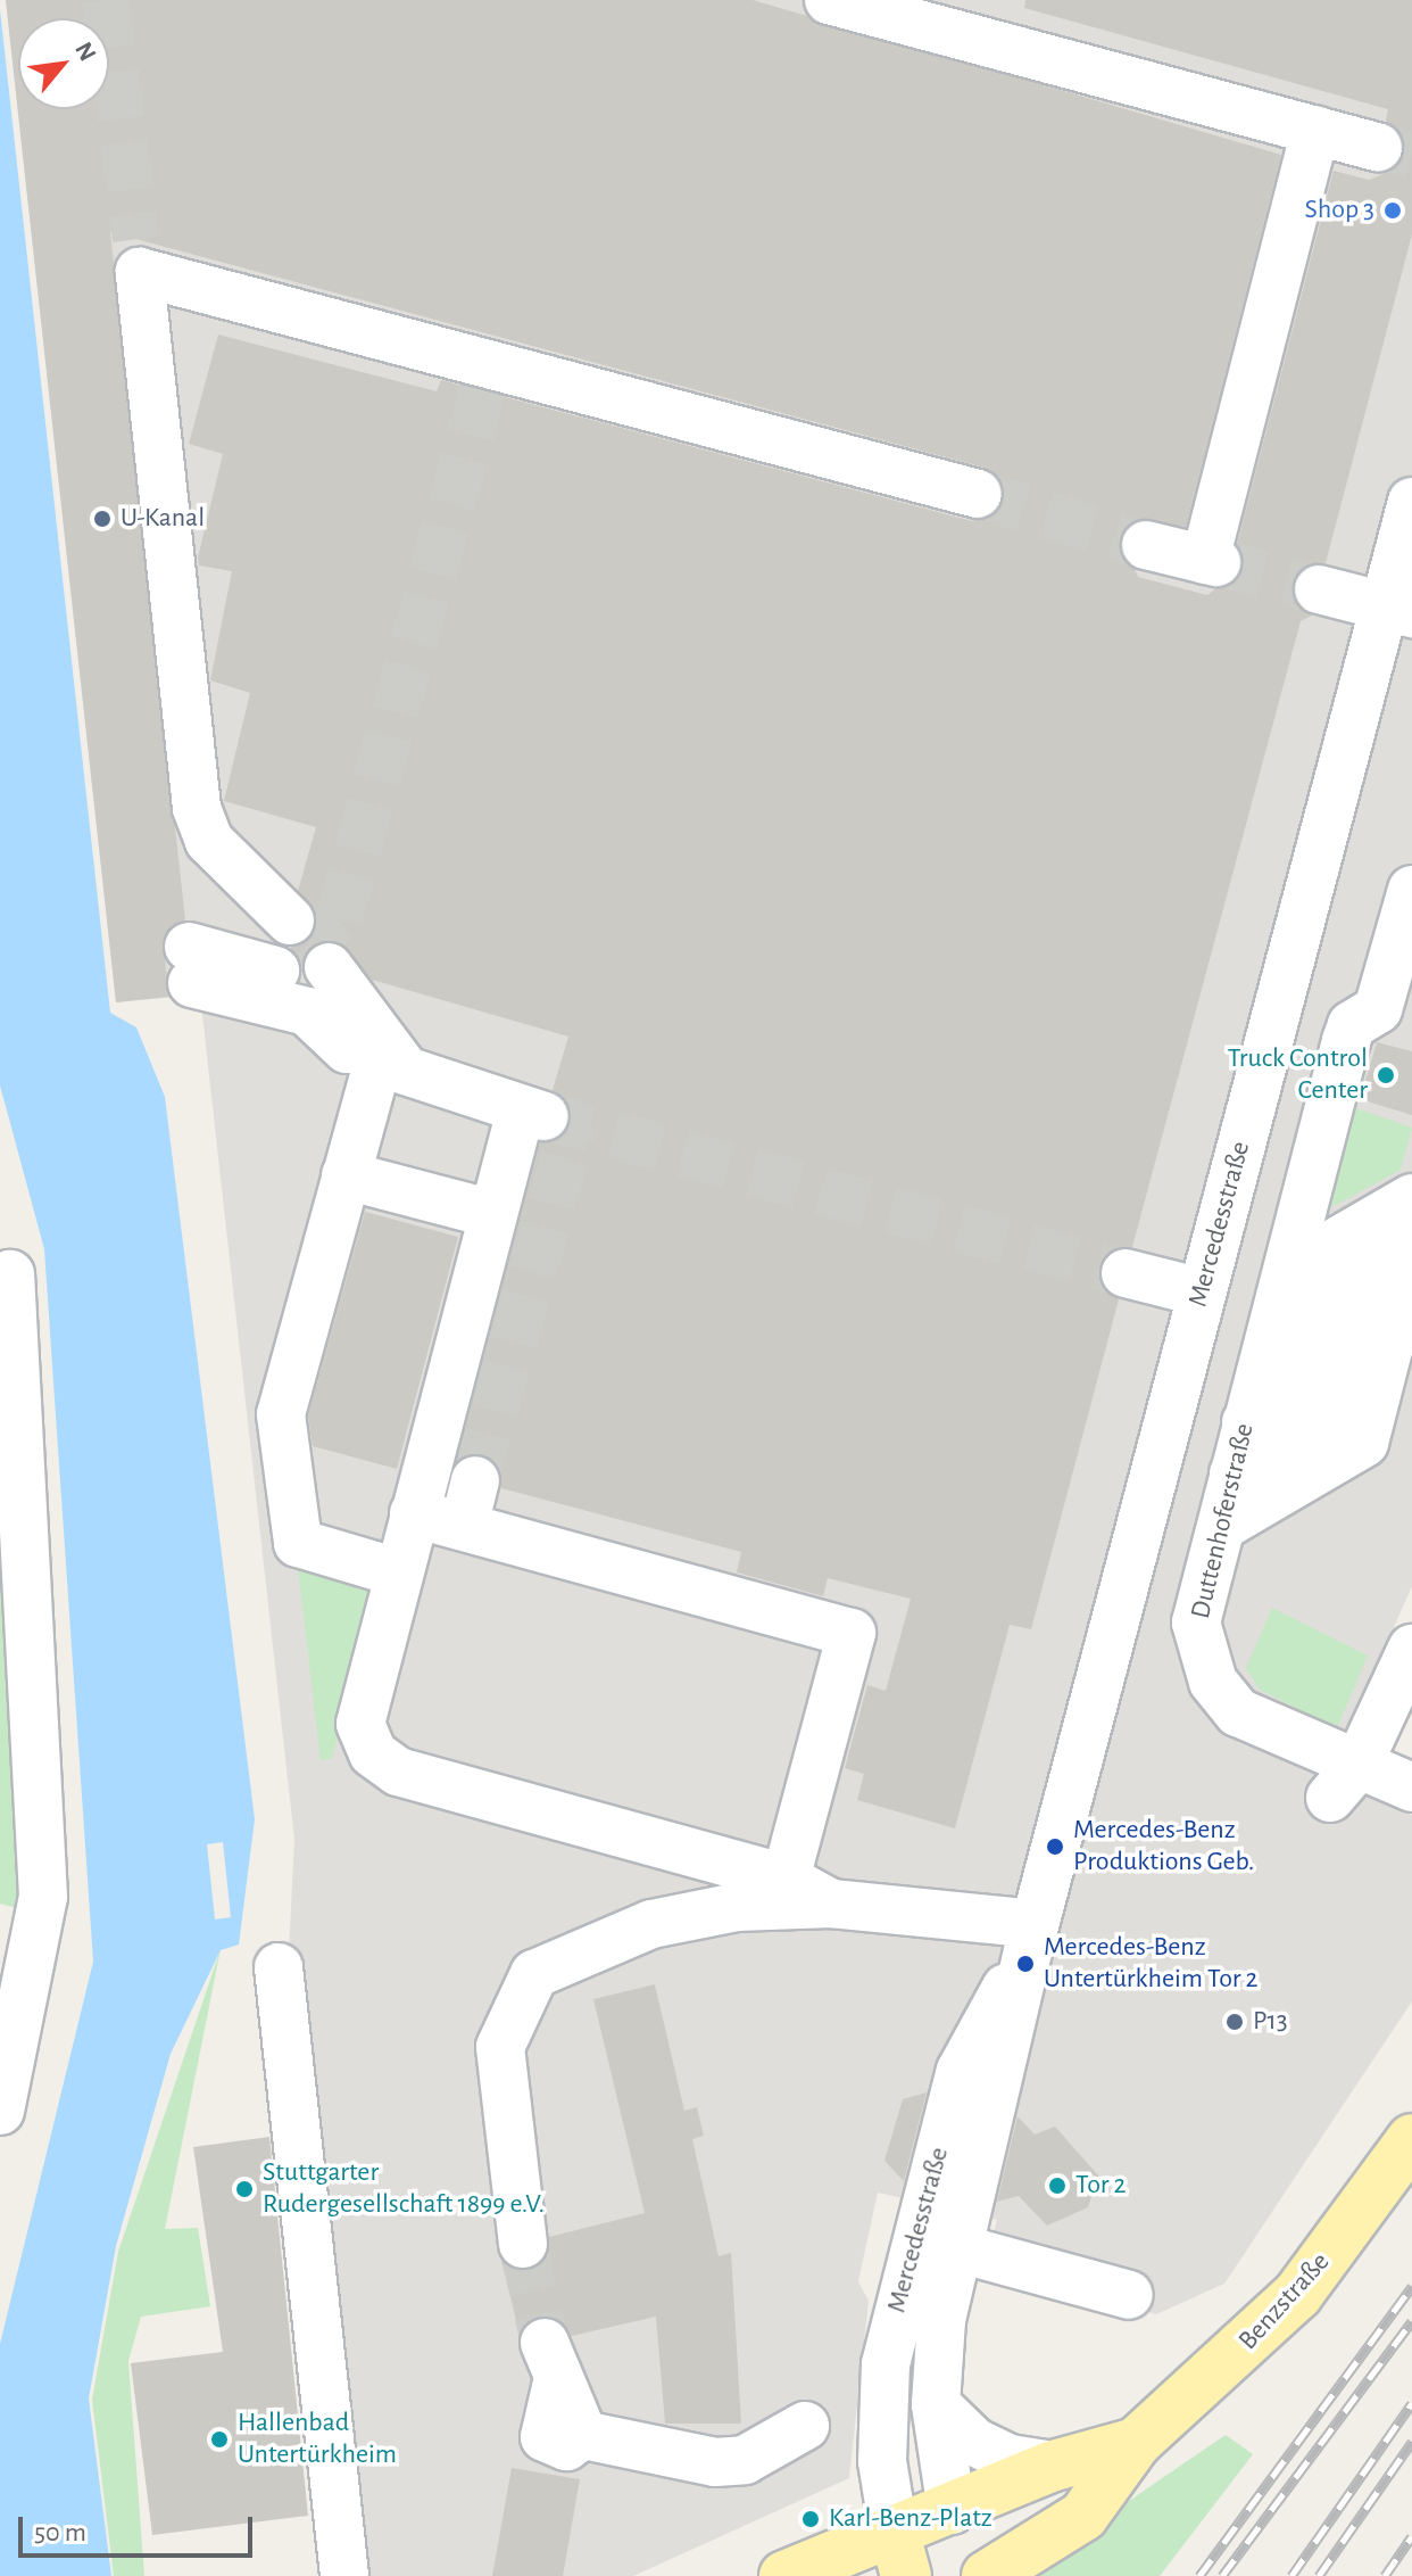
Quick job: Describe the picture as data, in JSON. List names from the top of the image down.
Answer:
{
  "streets": {
    "main road": ["Benzstraße"],
    "street": ["Mercedesstraße", "Duttenhoferstraße"]
  },
  "crossings": [
    ["Mercedesstraße", "Benzstraße"]
  ],
  "places": [
    "Shop 3",
    "U-Kanal",
    "Truck Control Center",
    "Mercedes-Benz Produktions Geb.",
    "Mercedes-Benz Untertürkheim Tor 2",
    "P13",
    "Tor 2",
    "Stuttgarter Rudergesellschaft 1899 e.V.",
    "Hallenbad Untertürkheim",
    "Karl-Benz-Platz"
  ],
  "scale_bar": "50 m",
  "north": "top right"
}
